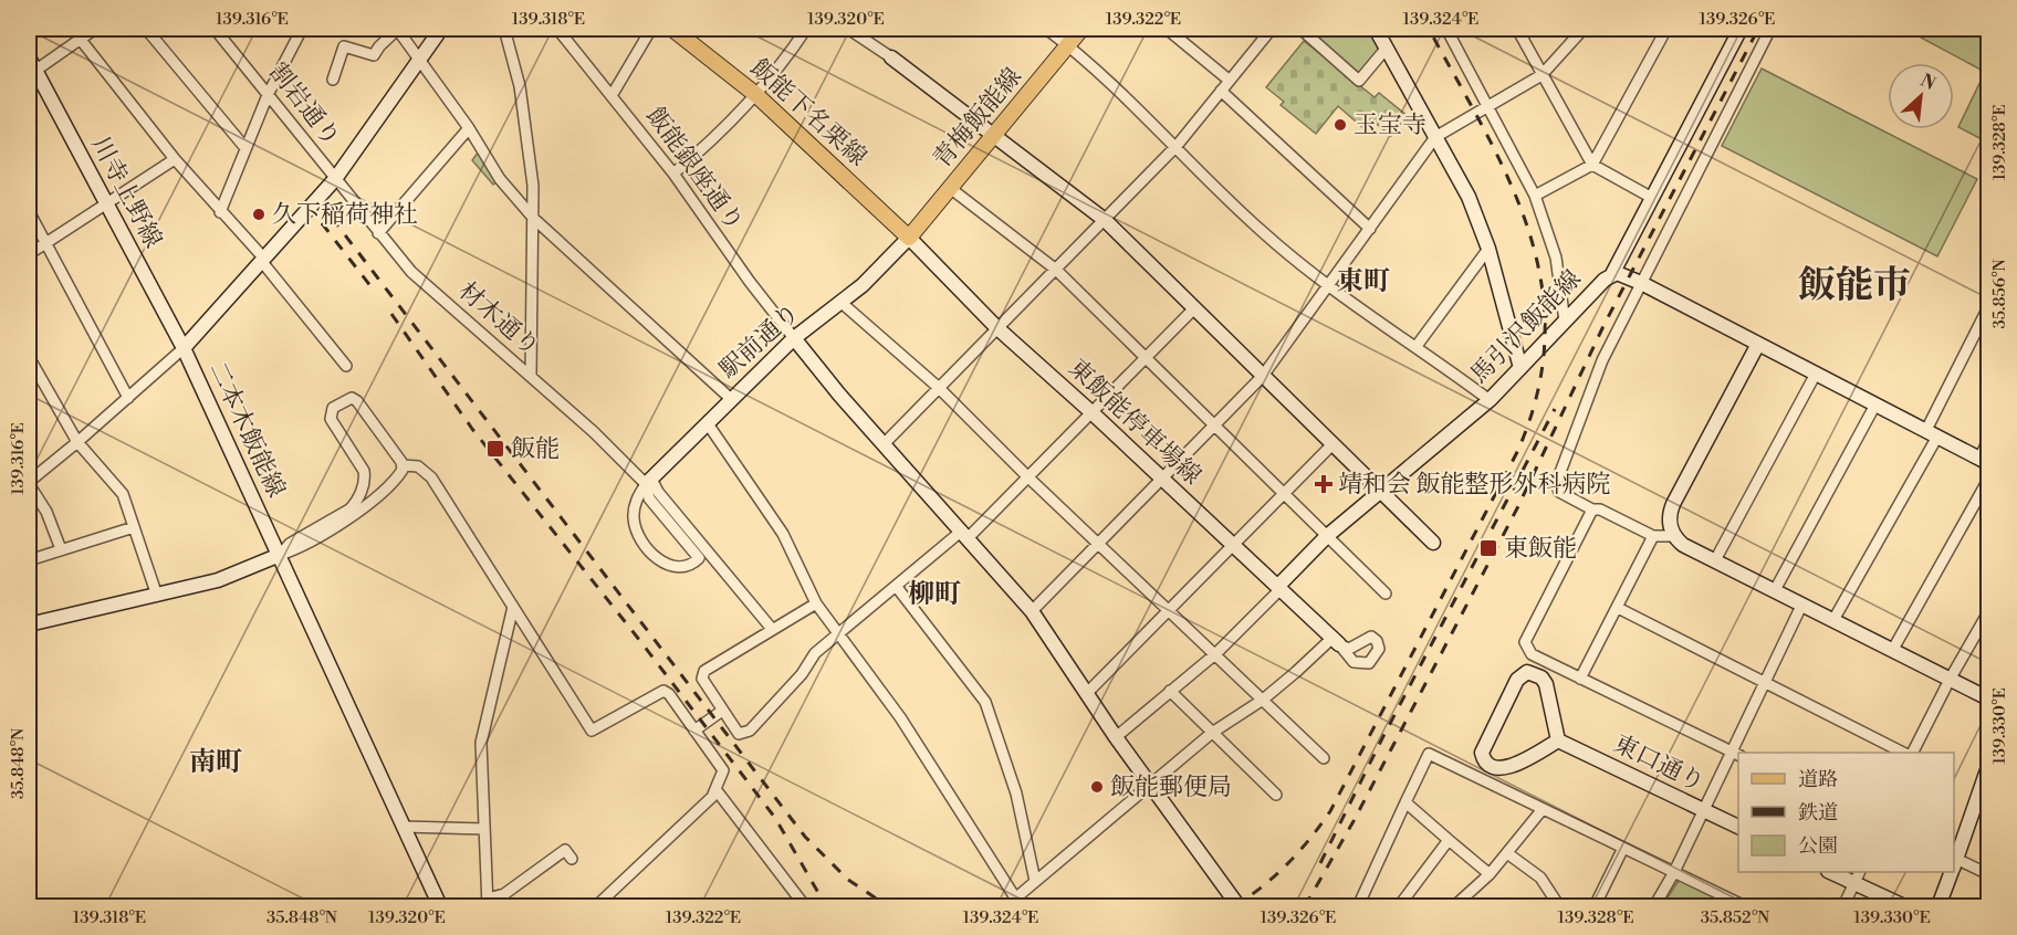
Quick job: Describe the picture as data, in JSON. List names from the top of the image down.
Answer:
{
  "streets": {
    "main road": ["飯能下名栗線", "青梅飯能線"],
    "street": [
      "割岩通り",
      "飯能銀座通り",
      "川寺上野線",
      "材木通り",
      "馬引沢飯能線",
      "駅前通り",
      "東飯能停車場線",
      "二本木飯能線",
      "東口通り"
    ]
  },
  "crossings": [
    ["割岩通り", "材木通り"],
    ["割岩通り", "二本木飯能線"],
    ["飯能下名栗線", "青梅飯能線"],
    ["飯能下名栗線", "駅前通り"],
    ["飯能下名栗線", "東飯能停車場線"],
    ["青梅飯能線", "駅前通り"],
    ["青梅飯能線", "東飯能停車場線"],
    ["飯能銀座通り", "駅前通り"],
    ["川寺上野線", "二本木飯能線"],
    ["材木通り", "駅前通り"],
    ["材木通り", "二本木飯能線"],
    ["馬引沢飯能線", "東飯能停車場線"],
    ["駅前通り", "東飯能停車場線"]
  ],
  "districts": [
    "東町",
    "飯能市",
    "柳町",
    "南町"
  ],
  "places": {
    "other": ["玉宝寺", "久下稲荷神社", "飯能郵便局"],
    "transit": ["飯能", "東飯能"],
    "health": ["靖和会 飯能整形外科病院"]
  },
  "legend": ["道路", "鉄道", "公園"],
  "north": "top right",
  "coordinates": [
    "139.316°E",
    "139.318°E",
    "139.320°E",
    "139.322°E",
    "139.324°E",
    "139.326°E",
    "139.328°E",
    "35.856°N",
    "139.330°E",
    "35.848°N",
    "35.852°N"
  ]
}
